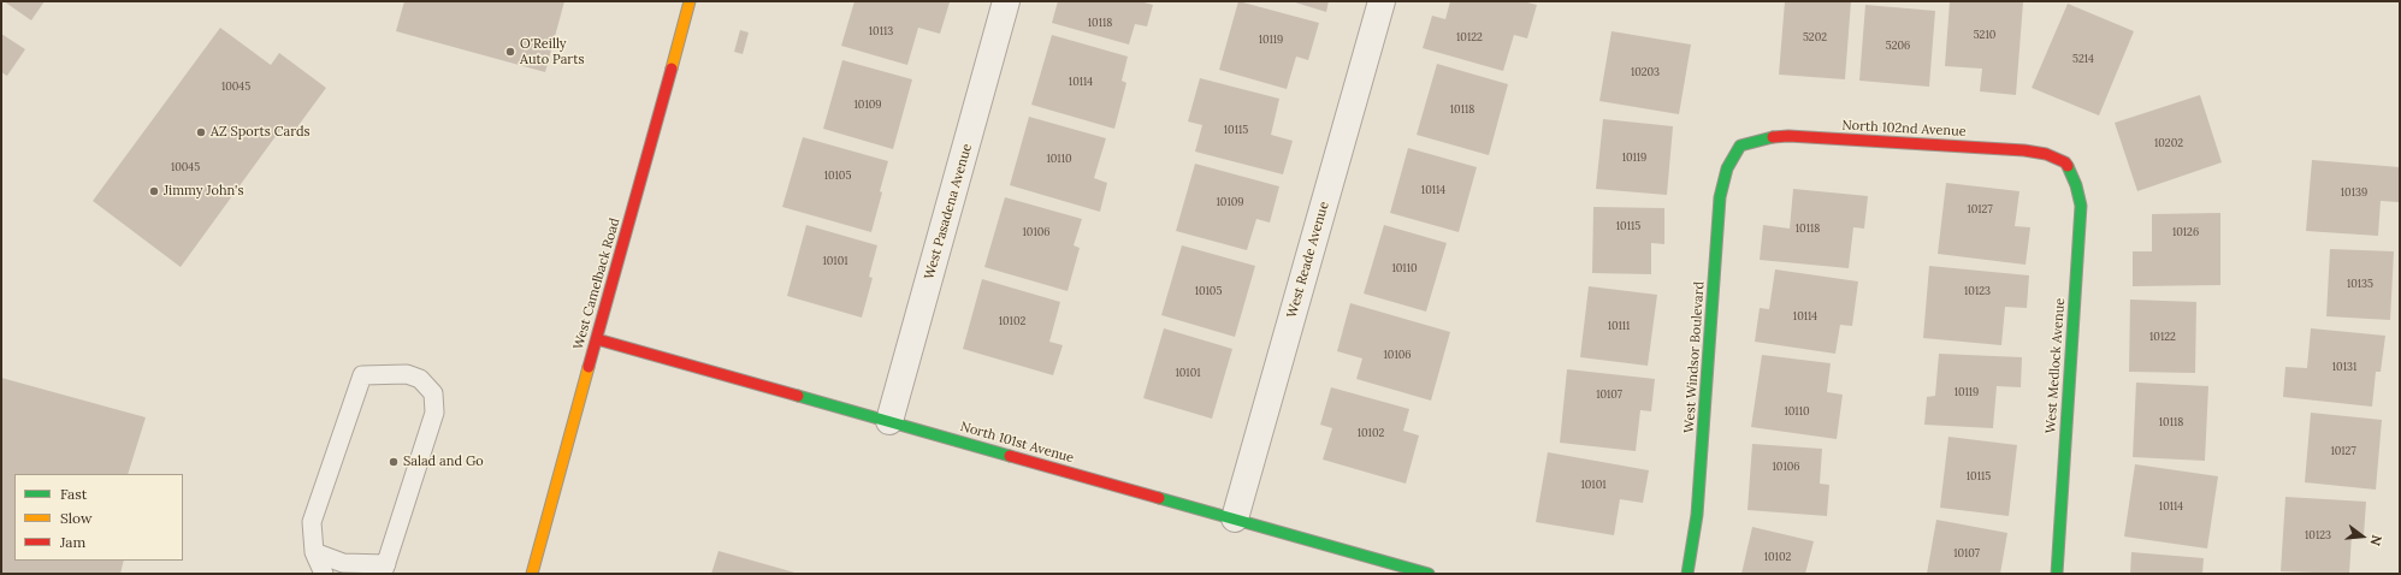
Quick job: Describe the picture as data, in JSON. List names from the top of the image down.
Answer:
{
  "streets": {
    "street": [
      "North 102nd Avenue",
      "West Pasadena Avenue",
      "West Reade Avenue",
      "West Camelback Road",
      "West Windsor Boulevard",
      "West Medlock Avenue",
      "North 101st Avenue"
    ]
  },
  "crossings": [
    ["North 102nd Avenue", "West Windsor Boulevard"],
    ["North 102nd Avenue", "West Medlock Avenue"],
    ["West Pasadena Avenue", "North 101st Avenue"],
    ["West Reade Avenue", "North 101st Avenue"],
    ["West Camelback Road", "North 101st Avenue"]
  ],
  "places": [
    "O'Reilly Auto Parts",
    "AZ Sports Cards",
    "Jimmy John's",
    "Salad and Go"
  ],
  "house_numbers": [
    "10118",
    "10113",
    "5210",
    "10122",
    "5202",
    "10119",
    "5206",
    "5214",
    "10203",
    "10114",
    "10045",
    "10109",
    "10118",
    "10115",
    "10202",
    "10119",
    "10110",
    "10045",
    "10105",
    "10114",
    "10139",
    "10109",
    "10127",
    "10115",
    "10118",
    "10106",
    "10126",
    "10101",
    "10110",
    "10135",
    "10105",
    "10123",
    "10114",
    "10102",
    "10111",
    "10122",
    "10106",
    "10131",
    "10101",
    "10119",
    "10107",
    "10110",
    "10118",
    "10102",
    "10127",
    "10106",
    "10115",
    "10101",
    "10114",
    "10123",
    "10107",
    "10102"
  ],
  "legend": ["Fast", "Slow", "Jam"],
  "north": "right"
}
